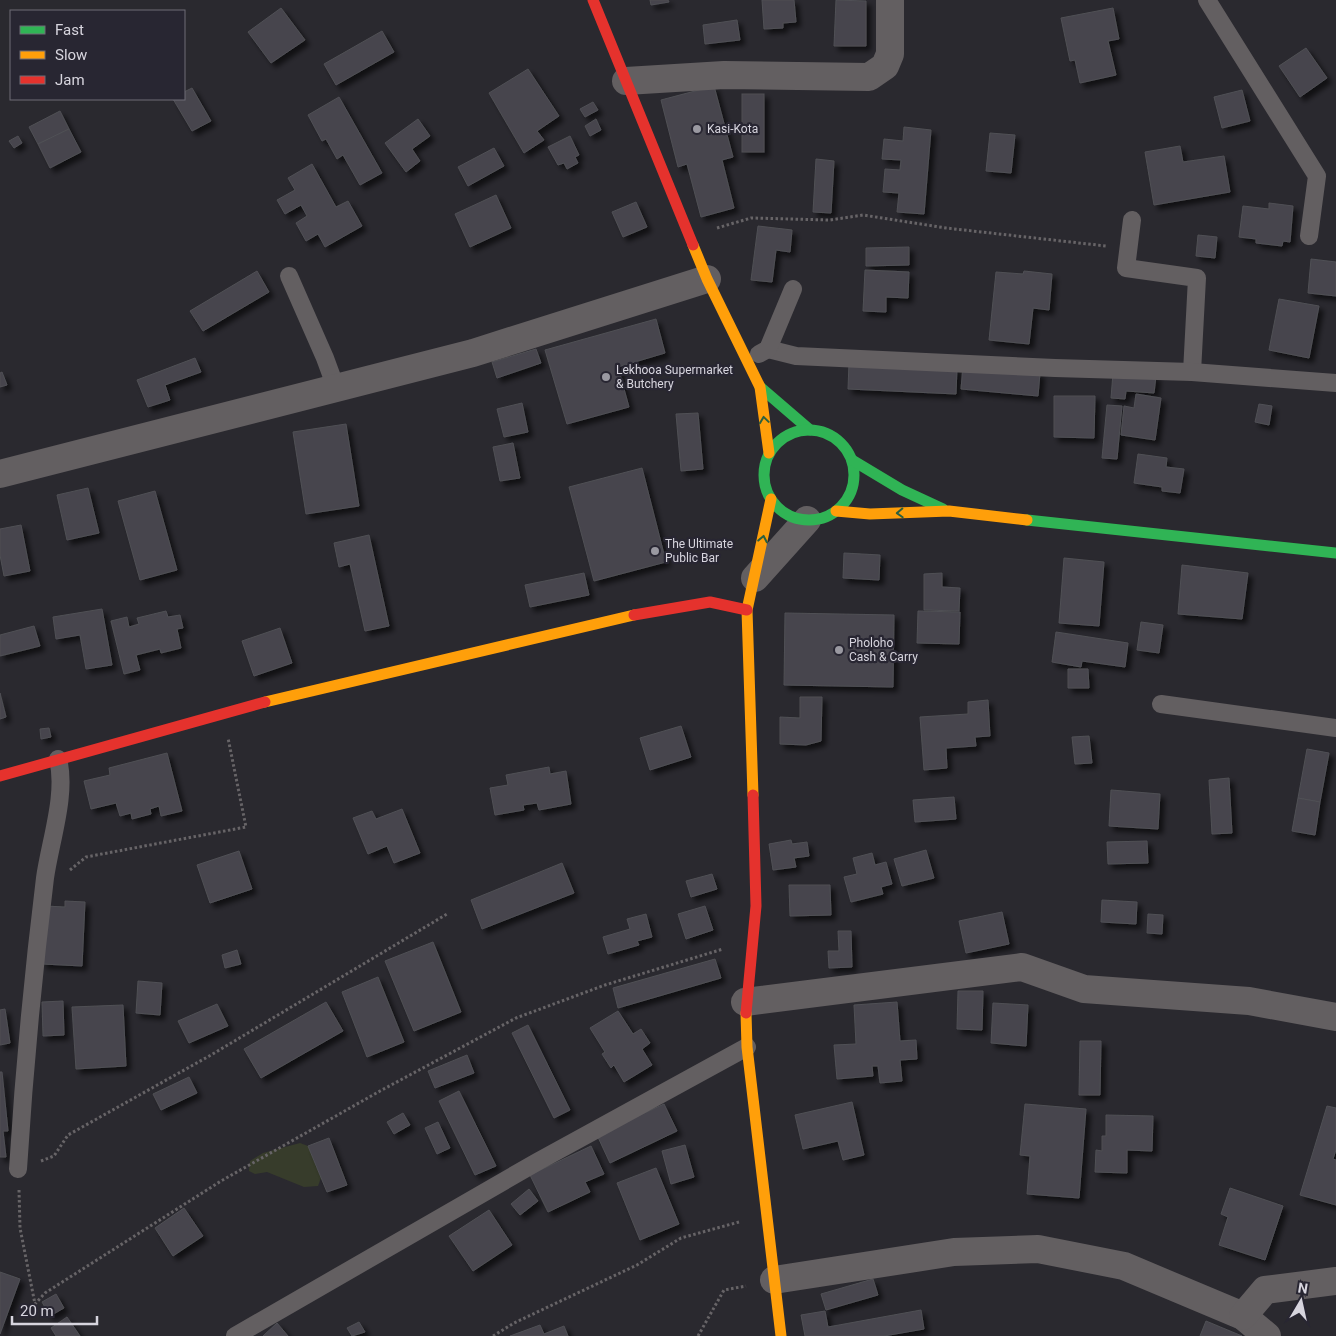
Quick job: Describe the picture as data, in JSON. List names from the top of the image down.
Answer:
{
  "places": [
    "Kasi-Kota",
    "Lekhooa Supermarket & Butchery",
    "The Ultimate Public Bar",
    "Pholoho Cash & Carry"
  ],
  "legend": ["Fast", "Slow", "Jam"],
  "scale_bar": "20 m",
  "north": "top"
}
